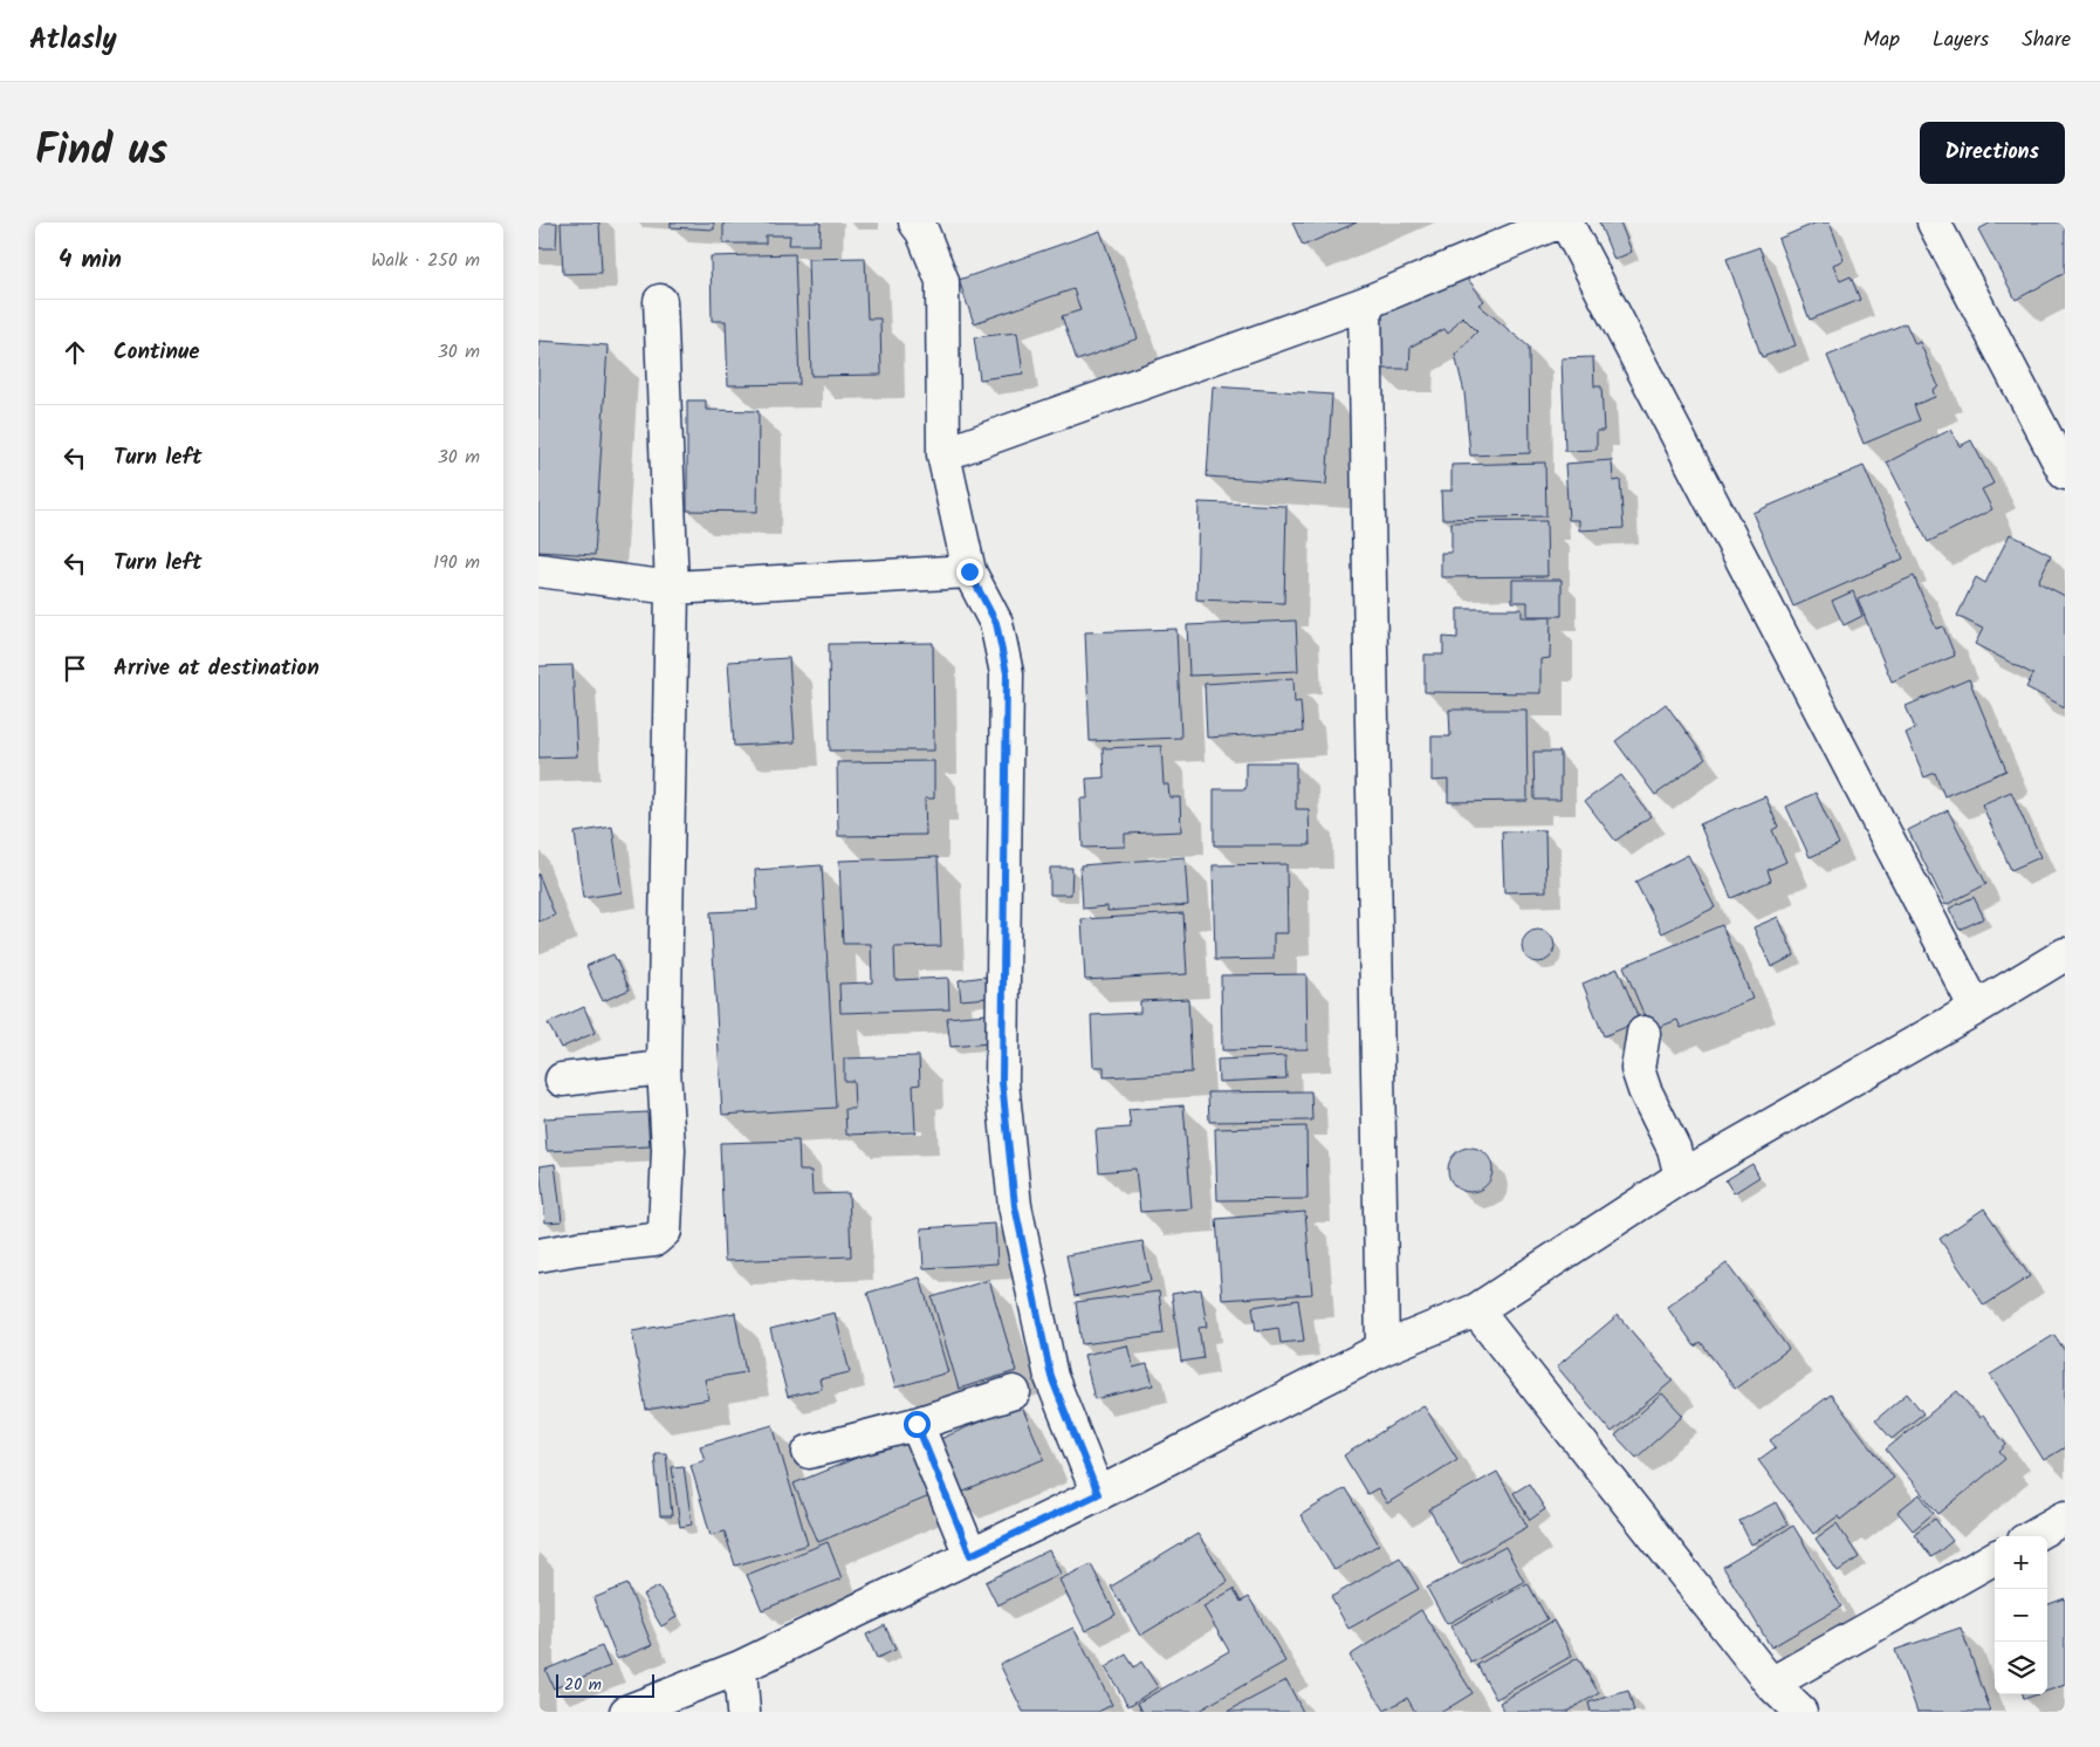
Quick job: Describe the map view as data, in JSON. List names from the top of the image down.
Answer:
{
  "scale_bar": "20 m",
  "page": {
    "header": "Atlasly",
    "nav": ["Map", "Layers", "Share"],
    "title": "Find us",
    "buttons": "Directions",
    "heading": ["4 min", "Walk · 250 m"],
    "list": [
      ["Continue", "30 m"],
      ["Turn left", "30 m"],
      ["Turn left", "190 m"],
      "Arrive at destination"
    ],
    "map_buttons": ["+", "−"],
    "scale": "20 m"
  }
}
